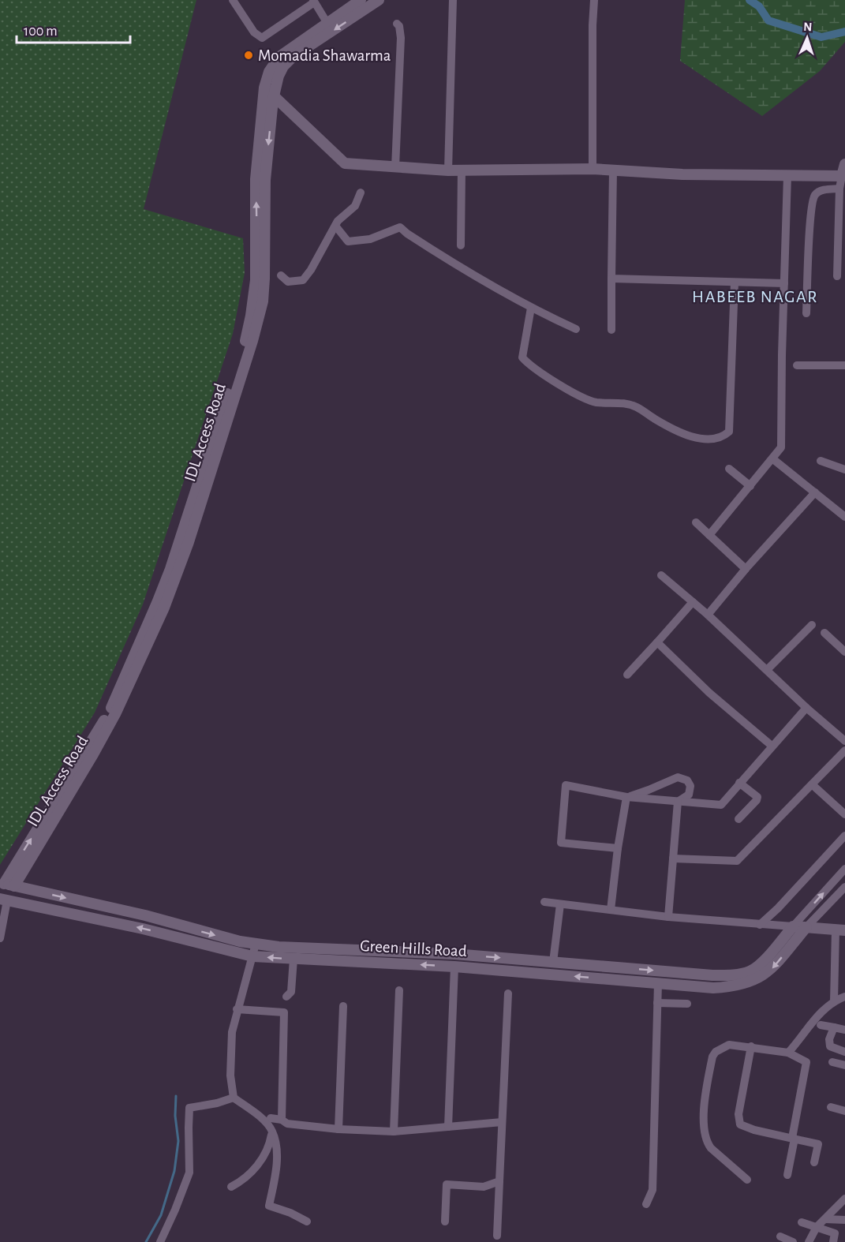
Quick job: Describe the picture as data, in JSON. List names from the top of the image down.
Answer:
{
  "streets": {
    "street": ["IDL Access Road", "Green Hills Road"]
  },
  "crossings": [
    ["IDL Access Road", "Green Hills Road"]
  ],
  "districts": ["HABEEB NAGAR"],
  "places": ["Momadia Shawarma"],
  "scale_bar": "100 m",
  "north": "top"
}
